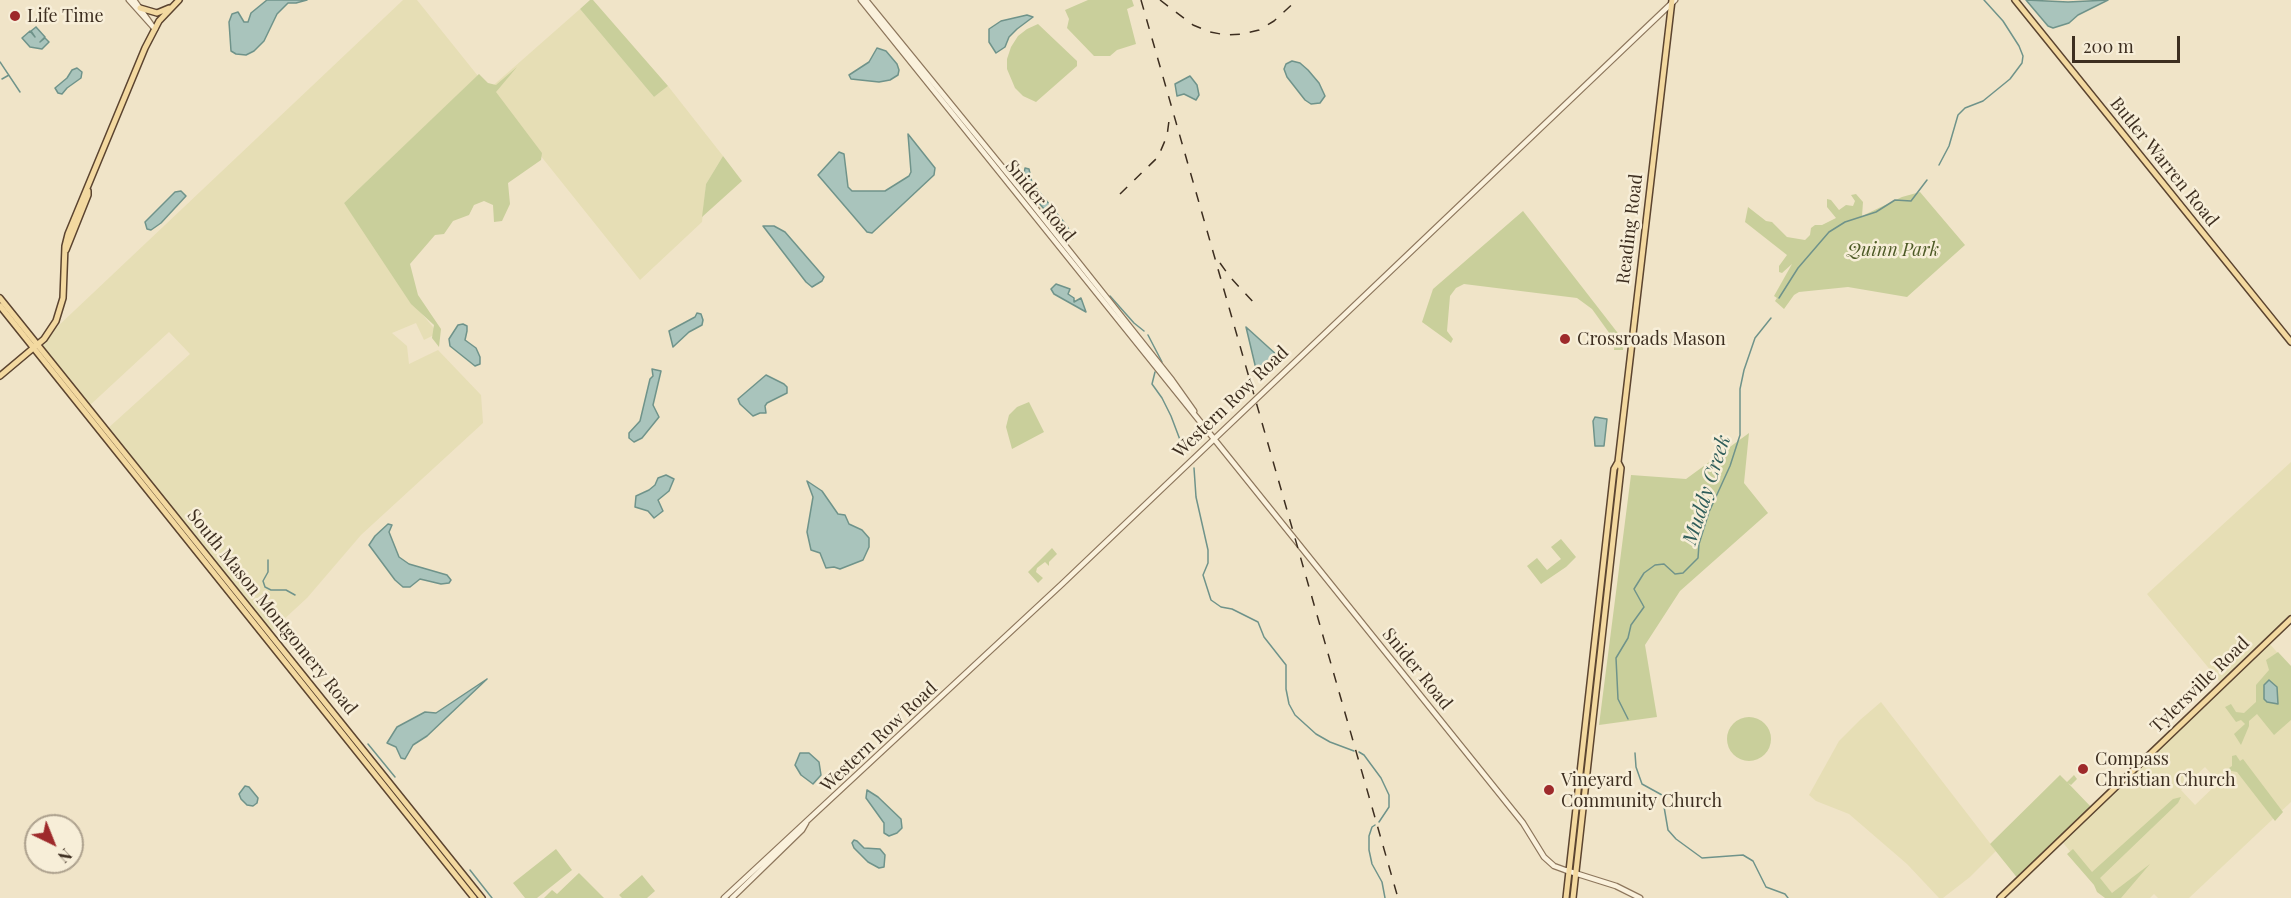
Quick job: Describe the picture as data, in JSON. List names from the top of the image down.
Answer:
{
  "streets": {
    "main road": [
      "Butler Warren Road",
      "Reading Road",
      "South Mason Montgomery Road",
      "Tylersville Road"
    ],
    "street": ["Snider Road", "Western Row Road"]
  },
  "crossings": [
    ["Snider Road", "Reading Road"],
    ["Snider Road", "Western Row Road"],
    ["Reading Road", "Western Row Road"]
  ],
  "water": ["Muddy Creek"],
  "parks": ["Quinn Park"],
  "places": [
    "Life Time",
    "Crossroads Mason",
    "Compass Christian Church",
    "Vineyard Community Church"
  ],
  "scale_bar": "200 m",
  "north": "bottom right"
}
